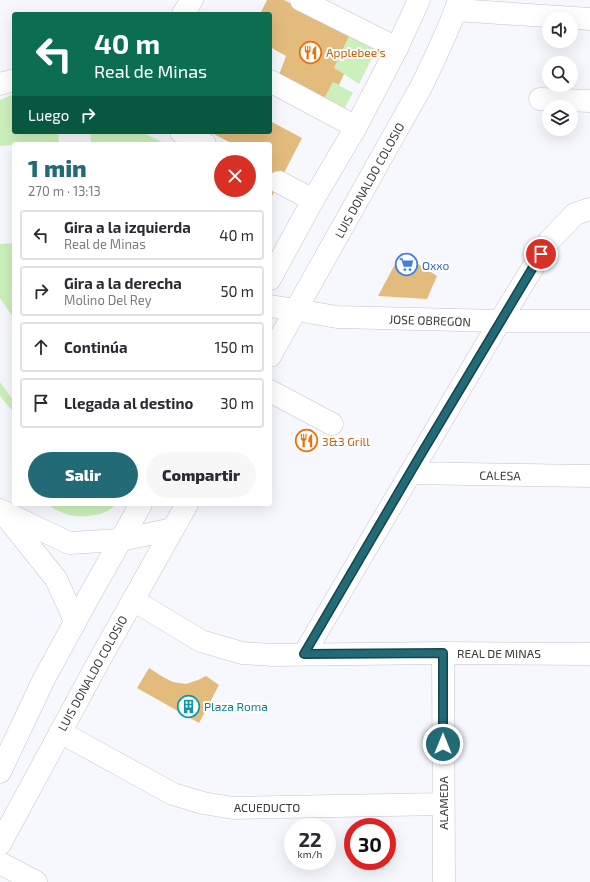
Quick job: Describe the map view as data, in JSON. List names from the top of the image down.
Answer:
{
  "streets": {
    "street": [
      "LUIS DONALDO COLOSIO",
      "JOSE OBREGON",
      "CALESA",
      "REAL DE MINAS",
      "ALAMEDA",
      "ACUEDUCTO"
    ]
  },
  "crossings": [
    ["LUIS DONALDO COLOSIO", "JOSE OBREGON"],
    ["LUIS DONALDO COLOSIO", "REAL DE MINAS"],
    ["LUIS DONALDO COLOSIO", "ACUEDUCTO"],
    ["REAL DE MINAS", "ALAMEDA"],
    ["ALAMEDA", "ACUEDUCTO"]
  ],
  "places": {
    "restaurant": ["Applebee's", "3&3 Grill"],
    "supermarket": ["Oxxo"],
    "building": ["Plaza Roma"]
  },
  "page": {
    "turn": ["40 m", "Real de Minas"],
    "then": "Luego",
    "heading": ["1 min", "270 m · 13:13"],
    "list": [
      {
        "name": "Gira a la izquierda",
        "note": "Real de Minas",
        "value": "40 m"
      },
      {
        "name": "Gira a la derecha",
        "note": "Molino Del Rey",
        "value": "50 m"
      },
      {
        "name": "Continúa",
        "value": "150 m"
      },
      {
        "name": "Llegada al destino",
        "value": "30 m"
      }
    ],
    "buttons": ["Salir", "Compartir"],
    "speed": "22 km/h",
    "limit": "30"
  }
}
